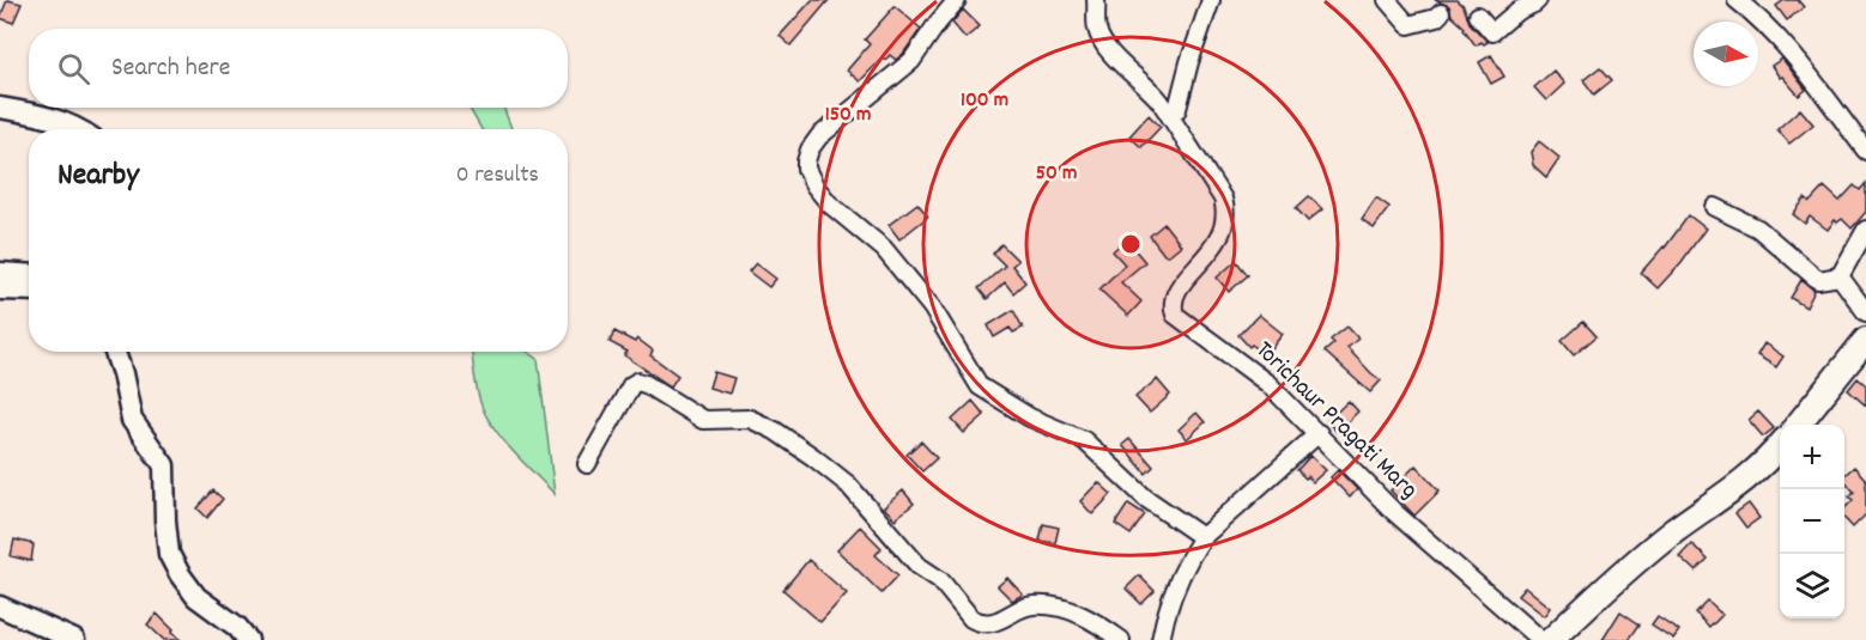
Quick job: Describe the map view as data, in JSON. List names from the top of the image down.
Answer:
{
  "streets": {
    "street": ["Torichaur Pragati Marg"]
  },
  "north": "right",
  "page": {
    "search": "Search here",
    "heading": ["Nearby", "0 results"],
    "map_buttons": ["+", "−"]
  },
  "rings": ["100 m", "150 m", "50 m"]
}
